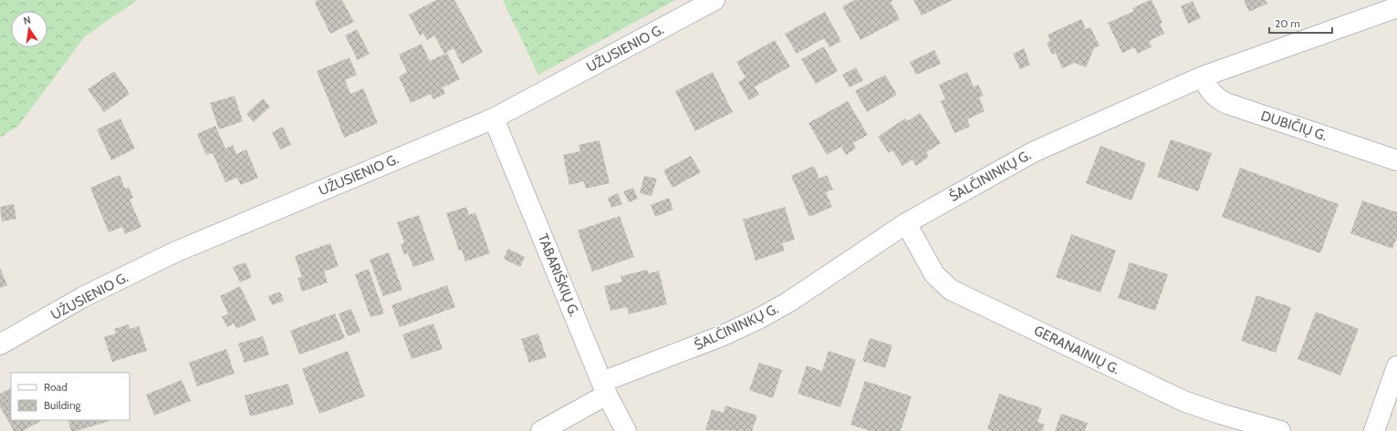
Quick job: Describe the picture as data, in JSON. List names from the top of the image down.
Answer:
{
  "streets": {
    "street": [
      "UŽUSIENIO G.",
      "DUBIČIŲ G.",
      "ŠALČININKŲ G.",
      "TABARIŠKIŲ G.",
      "GERANAINIŲ G."
    ]
  },
  "crossings": [
    ["UŽUSIENIO G.", "TABARIŠKIŲ G."],
    ["DUBIČIŲ G.", "ŠALČININKŲ G."],
    ["ŠALČININKŲ G.", "TABARIŠKIŲ G."],
    ["ŠALČININKŲ G.", "GERANAINIŲ G."]
  ],
  "legend": ["Road", "Building"],
  "scale_bar": "20 m",
  "north": "top"
}
